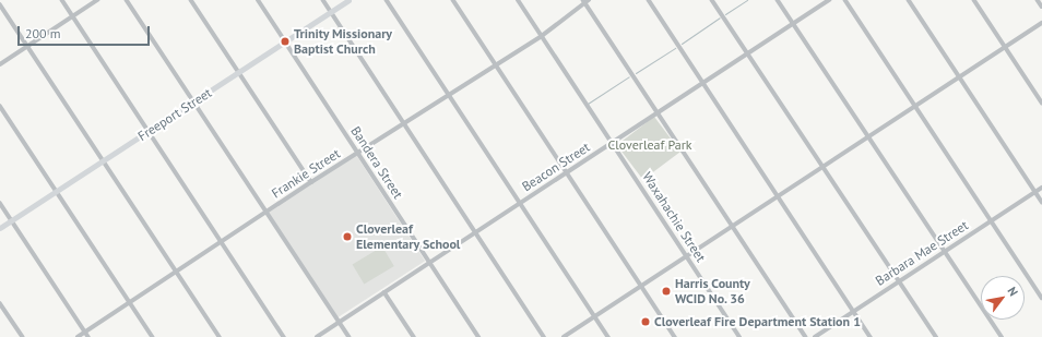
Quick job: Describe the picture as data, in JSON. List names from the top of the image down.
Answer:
{
  "streets": {
    "main road": ["Freeport Street"],
    "street": [
      "Bandera Street",
      "Beacon Street",
      "Frankie Street",
      "Waxahachie Street",
      "Barbara Mae Street"
    ]
  },
  "crossings": [
    ["Freeport Street", "Bandera Street"],
    ["Bandera Street", "Beacon Street"],
    ["Bandera Street", "Frankie Street"],
    ["Beacon Street", "Waxahachie Street"],
    ["Frankie Street", "Waxahachie Street"]
  ],
  "parks": ["Cloverleaf Park"],
  "places": [
    "Trinity Missionary Baptist Church",
    "Cloverleaf Elementary School",
    "Harris County WCID No. 36",
    "Cloverleaf Fire Department Station 1"
  ],
  "scale_bar": "200 m",
  "north": "top right"
}
